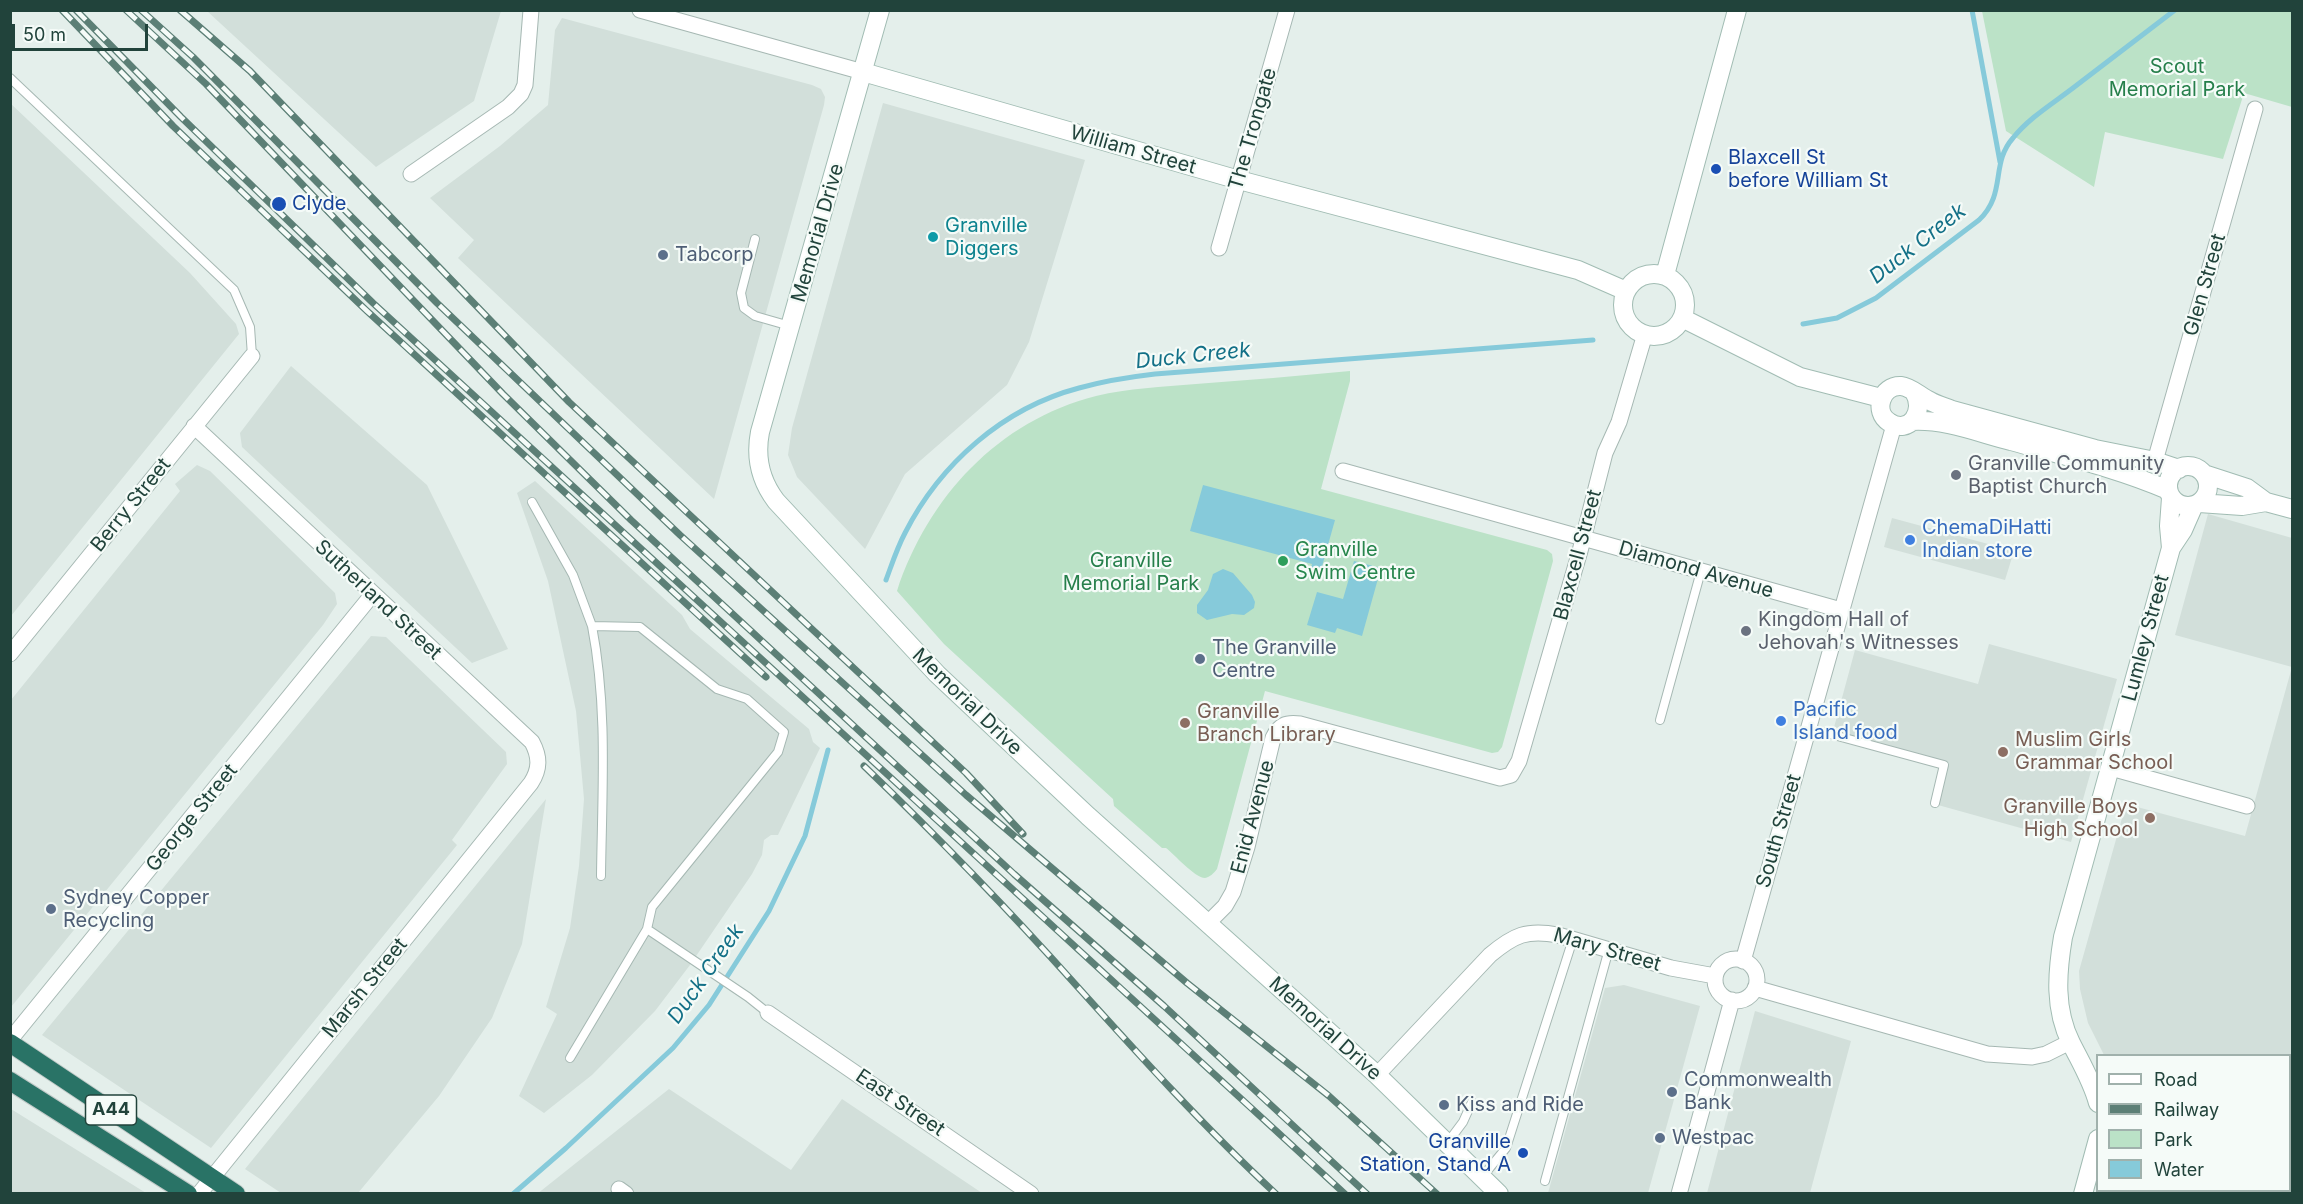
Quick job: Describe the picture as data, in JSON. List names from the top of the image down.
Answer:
{
  "streets": {
    "highway": ["A44"],
    "street": [
      "The Trongate",
      "William Street",
      "Memorial Drive",
      "Glen Street",
      "Berry Street",
      "Blaxcell Street",
      "Diamond Avenue",
      "Sutherland Street",
      "Lumley Street",
      "Enid Avenue",
      "George Street",
      "South Street",
      "Mary Street",
      "Marsh Street",
      "East Street"
    ]
  },
  "crossings": [
    ["The Trongate", "William Street"],
    ["William Street", "Memorial Drive"],
    ["William Street", "Blaxcell Street"],
    ["Memorial Drive", "Enid Avenue"],
    ["Memorial Drive", "Mary Street"],
    ["Berry Street", "Sutherland Street"],
    ["Blaxcell Street", "Diamond Avenue"],
    ["Blaxcell Street", "Enid Avenue"],
    ["Diamond Avenue", "South Street"],
    ["Sutherland Street", "George Street"],
    ["Sutherland Street", "Marsh Street"],
    ["George Street", "A44"],
    ["South Street", "Mary Street"],
    ["Marsh Street", "A44"]
  ],
  "water": ["Duck Creek"],
  "parks": ["Scout Memorial Park", "Granville Memorial Park"],
  "places": [
    "Blaxcell St before William St",
    "Clyde",
    "Granville Diggers",
    "Tabcorp",
    "Granville Community Baptist Church",
    "ChemaDiHatti Indian store",
    "Granville Swim Centre",
    "Kingdom Hall of Jehovah's Witnesses",
    "The Granville Centre",
    "Pacific Island food",
    "Granville Branch Library",
    "Muslim Girls Grammar School",
    "Granville Boys High School",
    "Sydney Copper Recycling",
    "Commonwealth Bank",
    "Kiss and Ride",
    "Westpac",
    "Granville Station, Stand A"
  ],
  "legend": [
    "Road",
    "Railway",
    "Park",
    "Water"
  ],
  "scale_bar": "50 m"
}
